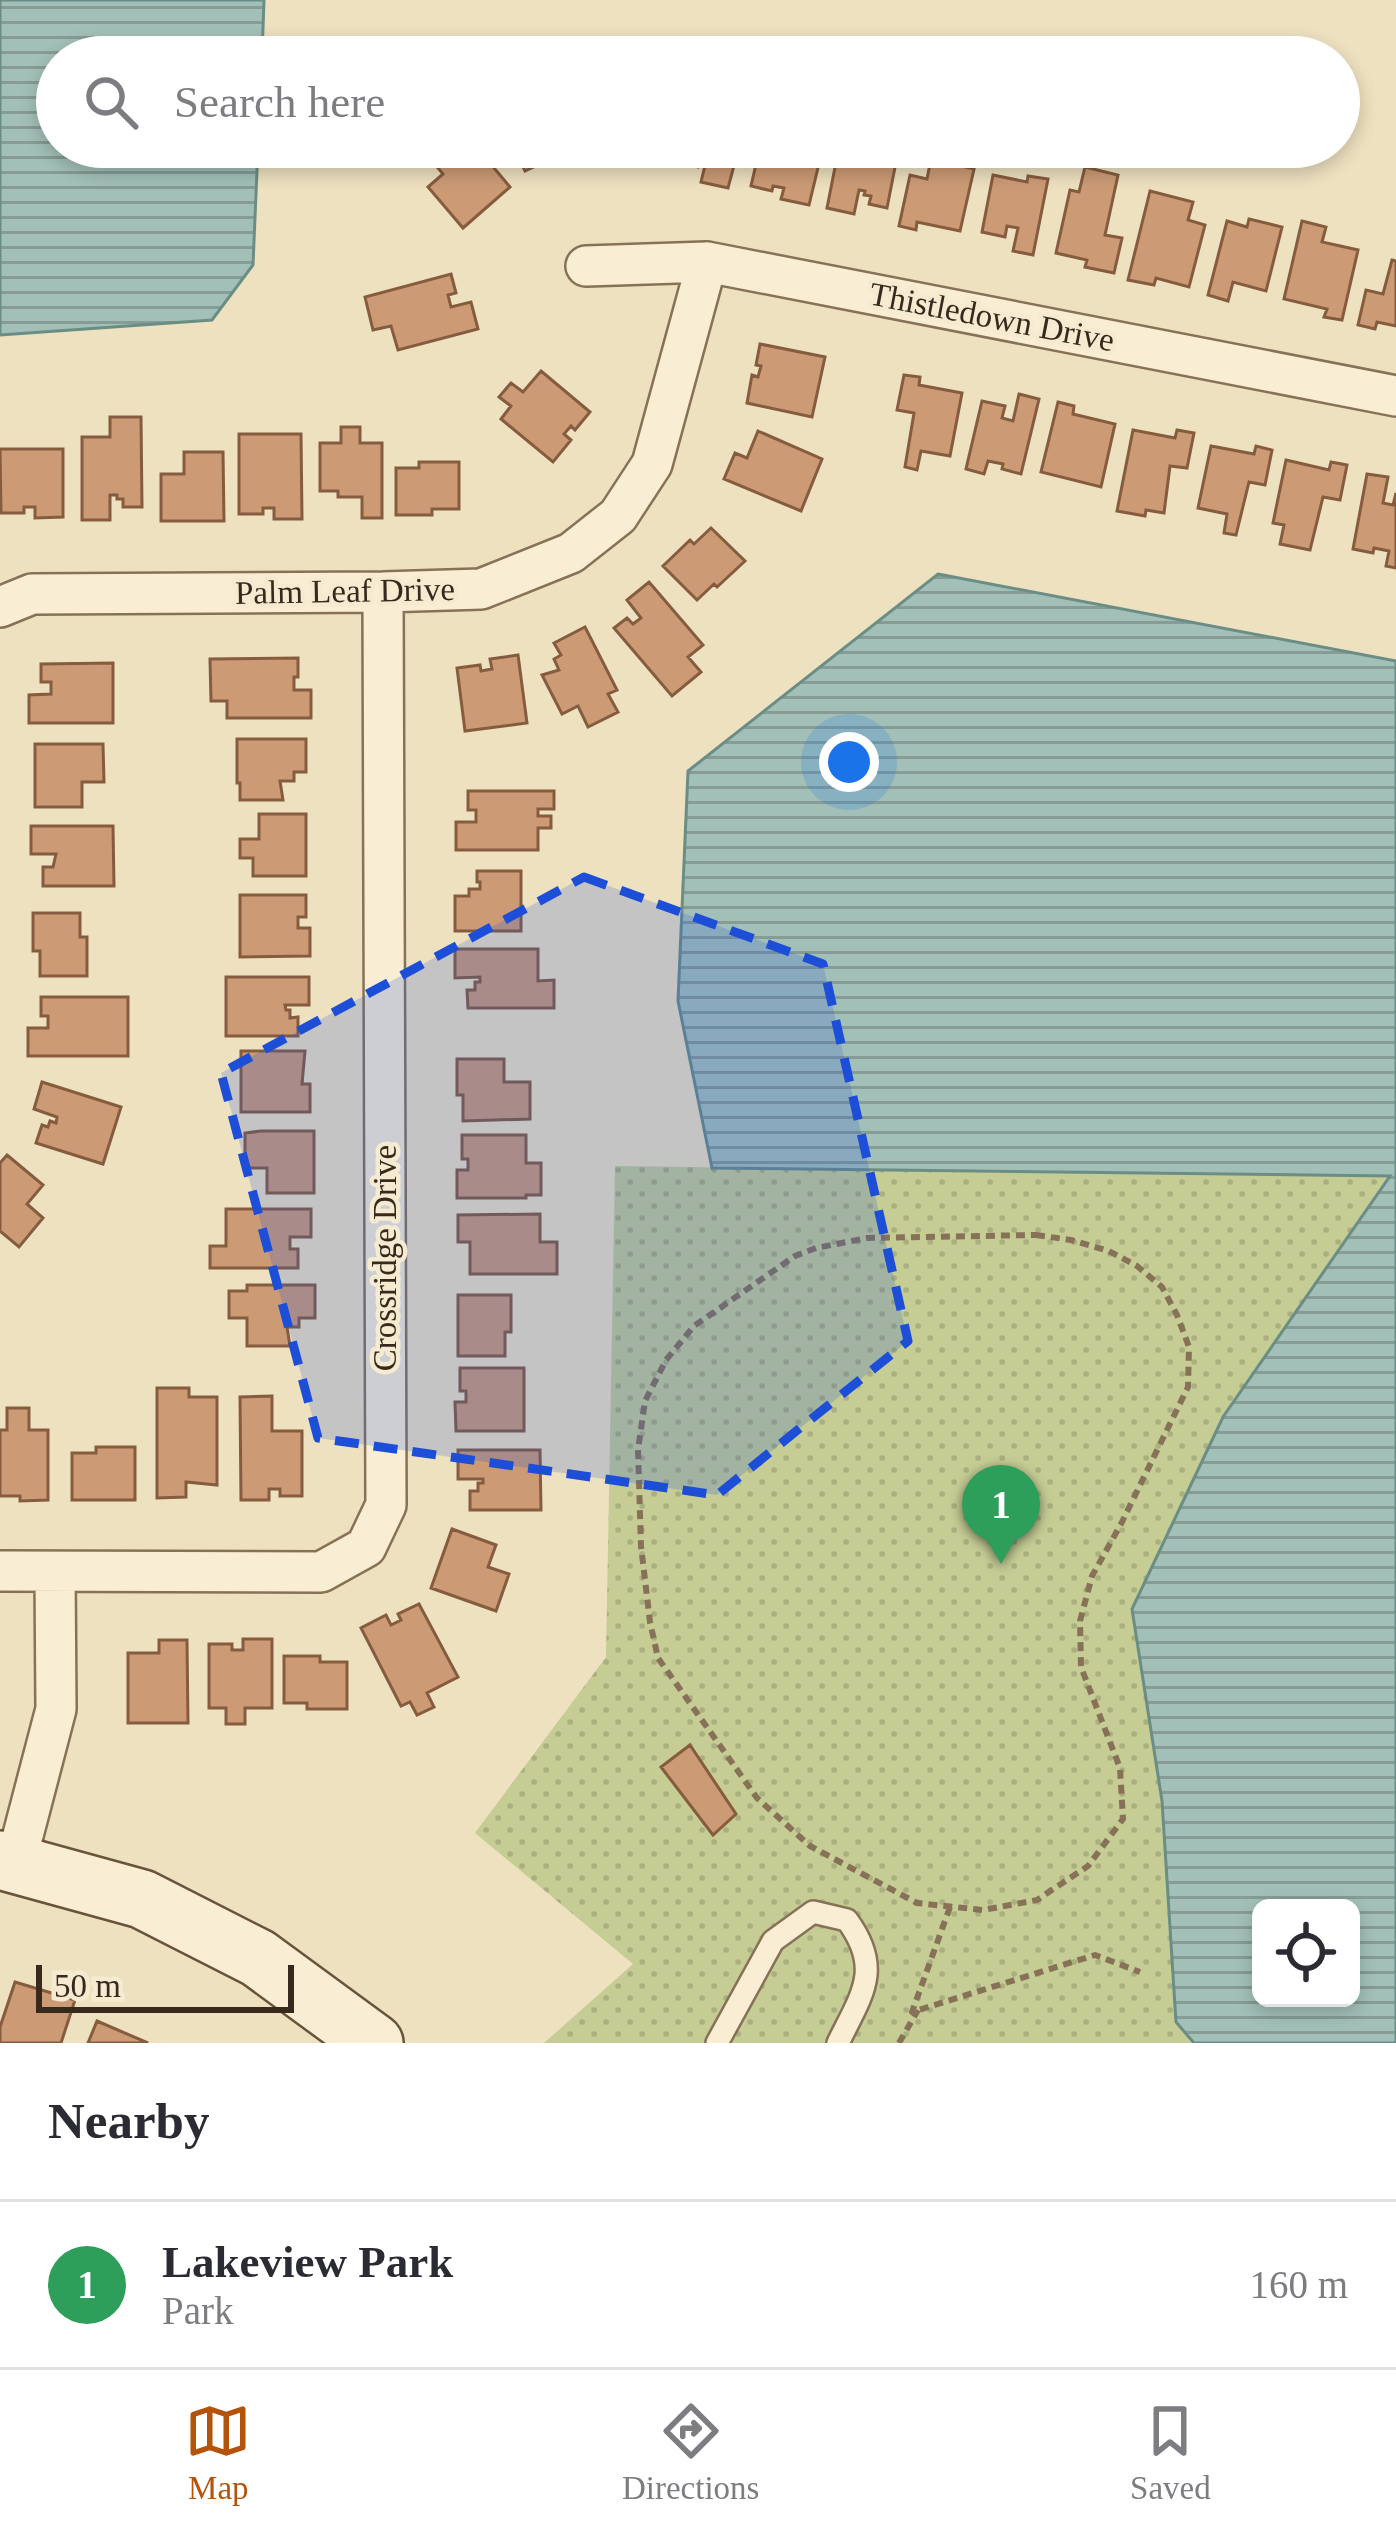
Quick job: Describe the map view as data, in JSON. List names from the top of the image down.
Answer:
{
  "streets": {
    "street": ["Thistledown Drive", "Palm Leaf Drive", "Crossridge Drive"]
  },
  "crossings": [
    ["Thistledown Drive", "Palm Leaf Drive"],
    ["Palm Leaf Drive", "Crossridge Drive"]
  ],
  "scale_bar": "50 m",
  "page": {
    "search": "Search here",
    "pins": "1",
    "scale": "50 m",
    "heading": "Nearby",
    "list": [
      {
        "mark": "1",
        "name": "Lakeview Park",
        "note": "Park",
        "value": "160 m"
      }
    ],
    "nav": ["Map", "Directions", "Saved"]
  }
}
